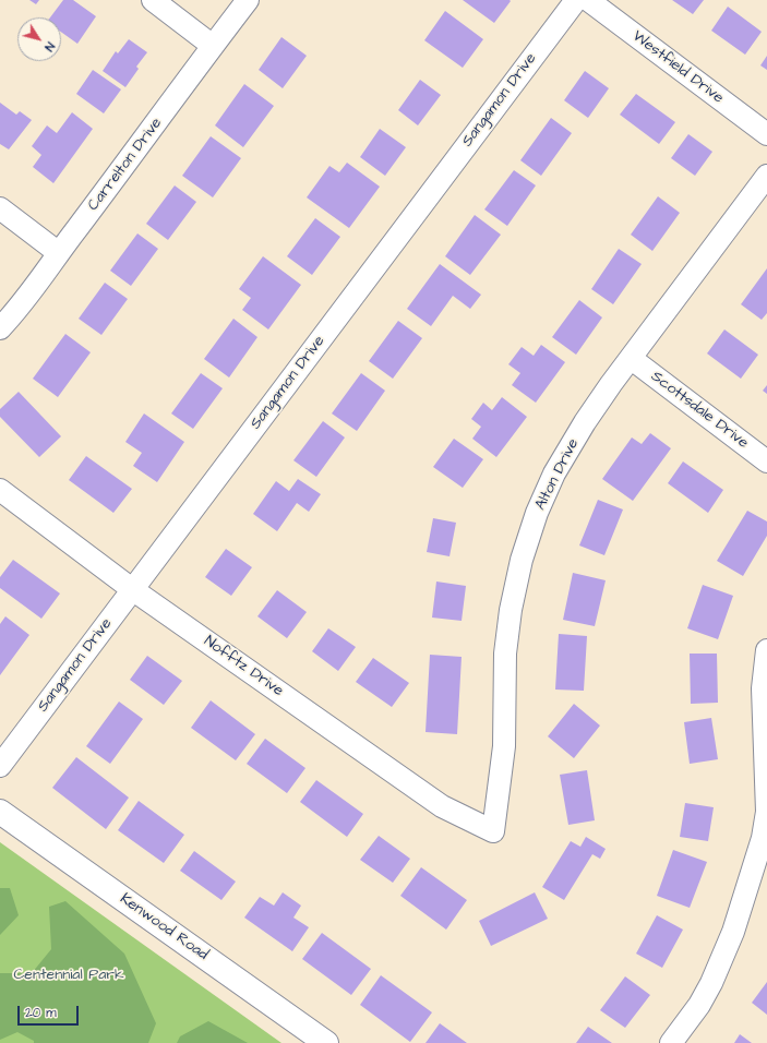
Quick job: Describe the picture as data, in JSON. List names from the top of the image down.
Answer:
{
  "streets": {
    "street": [
      "Westfield Drive",
      "Sangamon Drive",
      "Carrelton Drive",
      "Scottsdale Drive",
      "Alton Drive",
      "Nofftz Drive",
      "Kenwood Road"
    ]
  },
  "crossings": [
    ["Sangamon Drive", "Nofftz Drive"],
    ["Scottsdale Drive", "Alton Drive"],
    ["Alton Drive", "Nofftz Drive"]
  ],
  "parks": ["Centennial Park"],
  "scale_bar": "20 m",
  "north": "bottom right"
}
